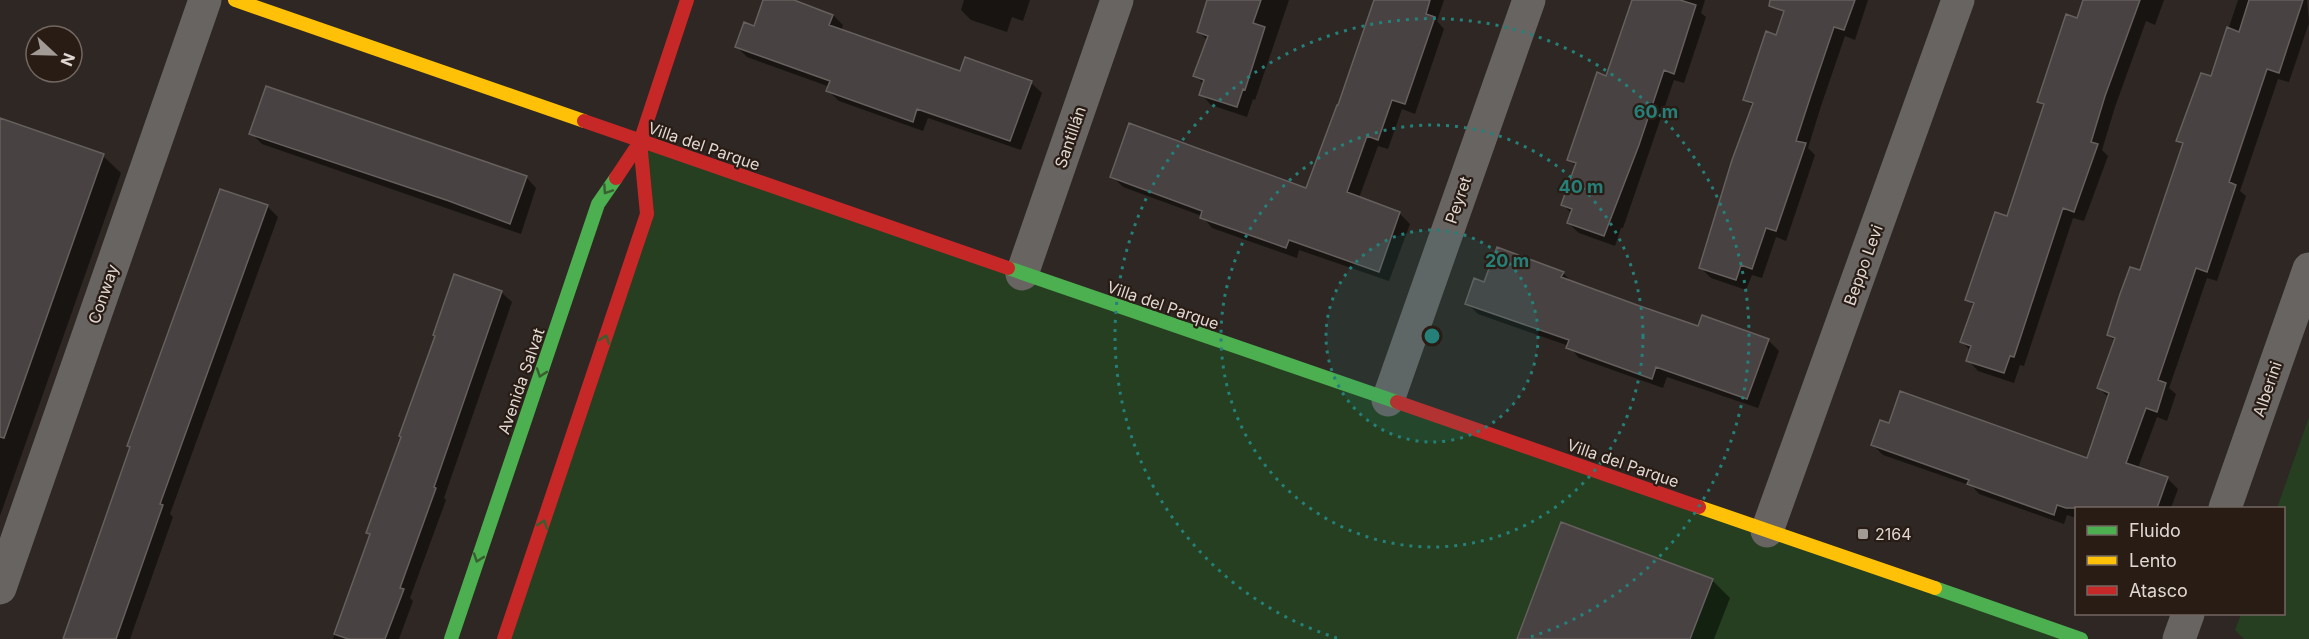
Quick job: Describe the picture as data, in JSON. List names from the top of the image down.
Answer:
{
  "streets": {
    "street": [
      "Santillán",
      "Villa del Parque",
      "Peyret",
      "Beppo Levi",
      "Conway",
      "Avenida Salvat",
      "Alberini"
    ]
  },
  "crossings": [
    ["Santillán", "Villa del Parque"],
    ["Villa del Parque", "Peyret"],
    ["Villa del Parque", "Beppo Levi"],
    ["Villa del Parque", "Avenida Salvat"]
  ],
  "places": {
    "transit": ["2164"]
  },
  "legend": ["Fluido", "Lento", "Atasco"],
  "north": "right",
  "rings": ["60 m", "40 m", "20 m"]
}
